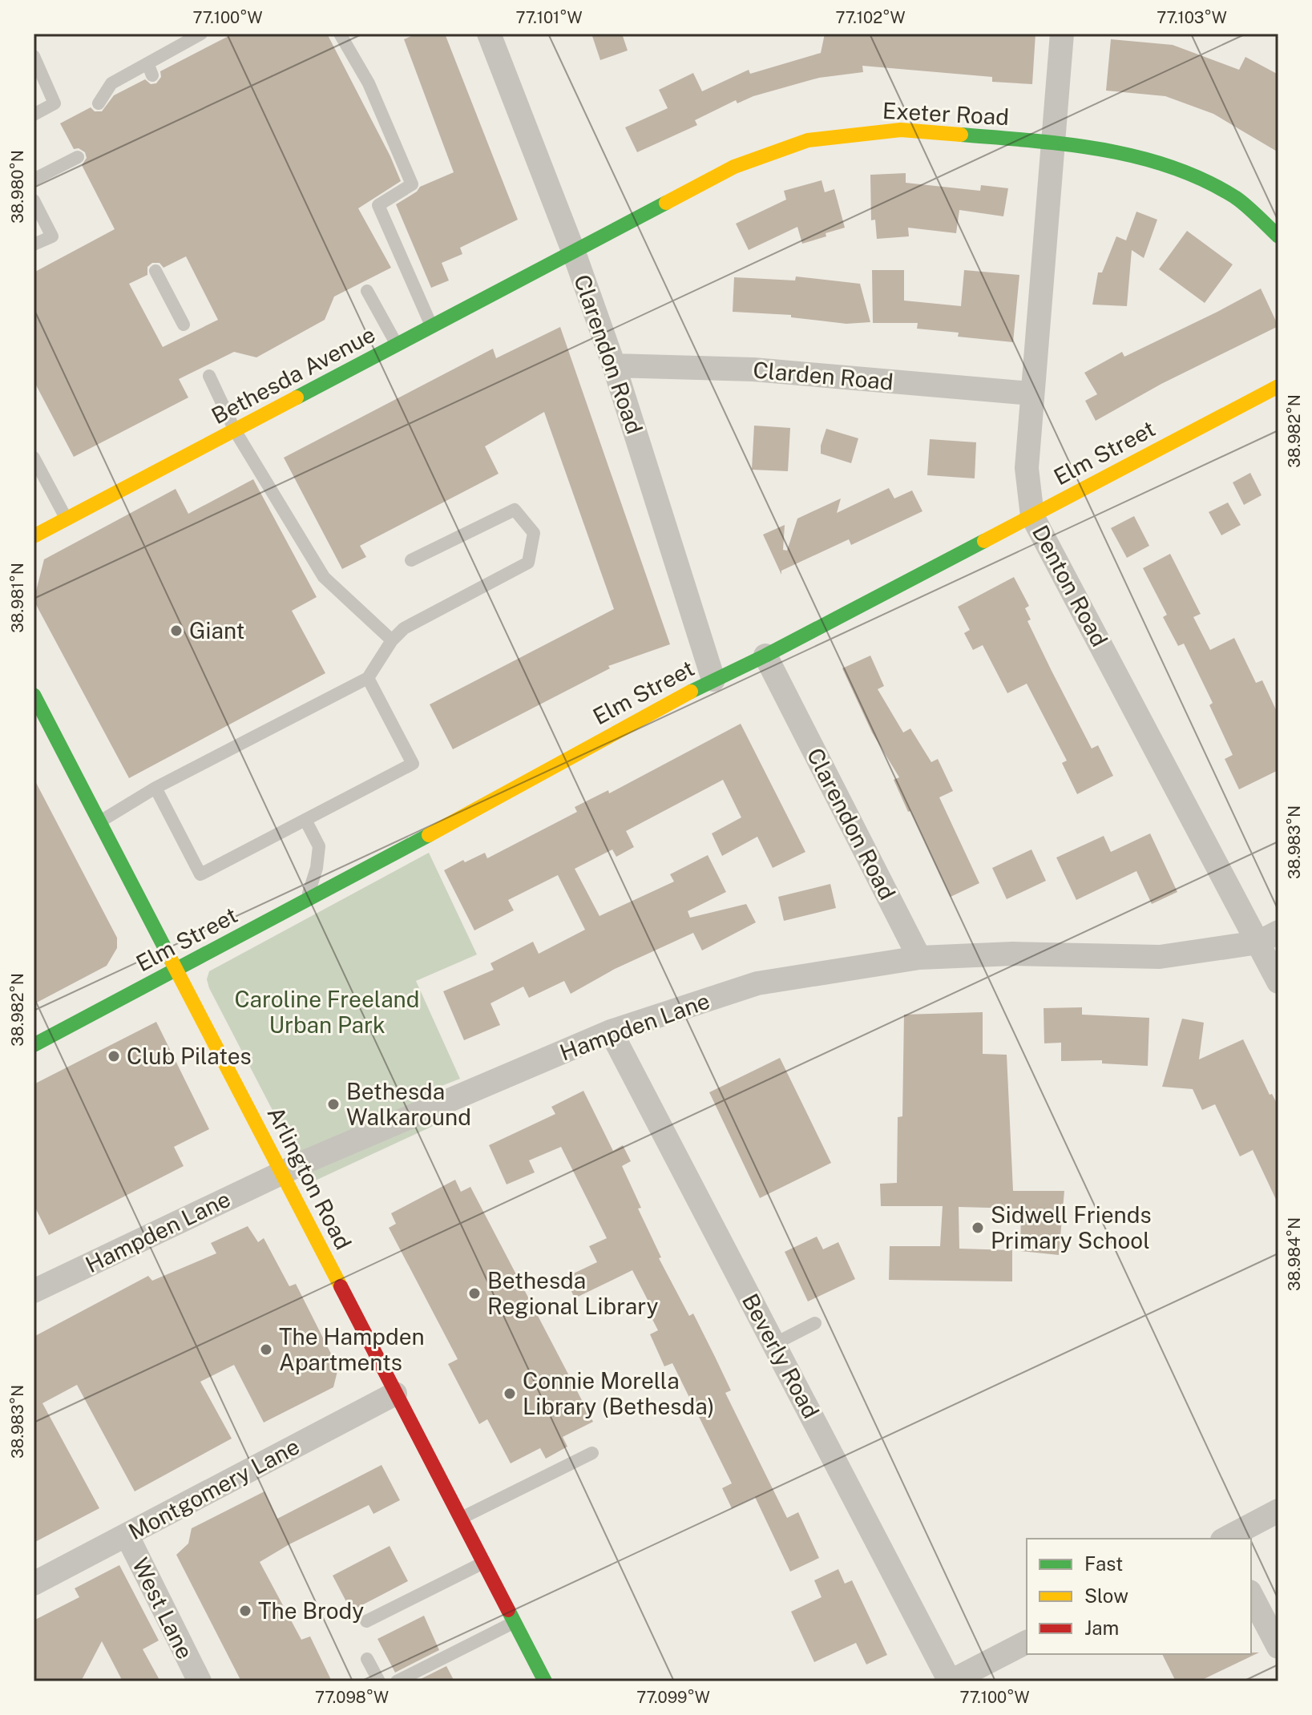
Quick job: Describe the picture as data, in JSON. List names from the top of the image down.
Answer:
{
  "streets": {
    "street": [
      "Exeter Road",
      "Clarendon Road",
      "Bethesda Avenue",
      "Clarden Road",
      "Elm Street",
      "Denton Road",
      "Hampden Lane",
      "Arlington Road",
      "Beverly Road",
      "Montgomery Lane",
      "West Lane"
    ]
  },
  "crossings": [
    ["Exeter Road", "Clarendon Road"],
    ["Exeter Road", "Bethesda Avenue"],
    ["Exeter Road", "Denton Road"],
    ["Clarendon Road", "Bethesda Avenue"],
    ["Clarendon Road", "Clarden Road"],
    ["Clarendon Road", "Elm Street"],
    ["Clarendon Road", "Hampden Lane"],
    ["Clarden Road", "Denton Road"],
    ["Elm Street", "Denton Road"],
    ["Elm Street", "Arlington Road"],
    ["Denton Road", "Hampden Lane"],
    ["Hampden Lane", "Arlington Road"],
    ["Hampden Lane", "Beverly Road"],
    ["Arlington Road", "Montgomery Lane"],
    ["Montgomery Lane", "West Lane"]
  ],
  "parks": ["Caroline Freeland Urban Park"],
  "places": [
    "Giant",
    "Club Pilates",
    "Bethesda Walkaround",
    "Sidwell Friends Primary School",
    "Bethesda Regional Library",
    "The Hampden Apartments",
    "Connie Morella Library (Bethesda)",
    "The Brody"
  ],
  "legend": ["Fast", "Slow", "Jam"],
  "coordinates": [
    "77.100°W",
    "77.101°W",
    "77.102°W",
    "77.103°W",
    "38.980°N",
    "38.982°N",
    "38.981°N",
    "38.983°N",
    "38.984°N",
    "77.098°W",
    "77.099°W"
  ]
}
